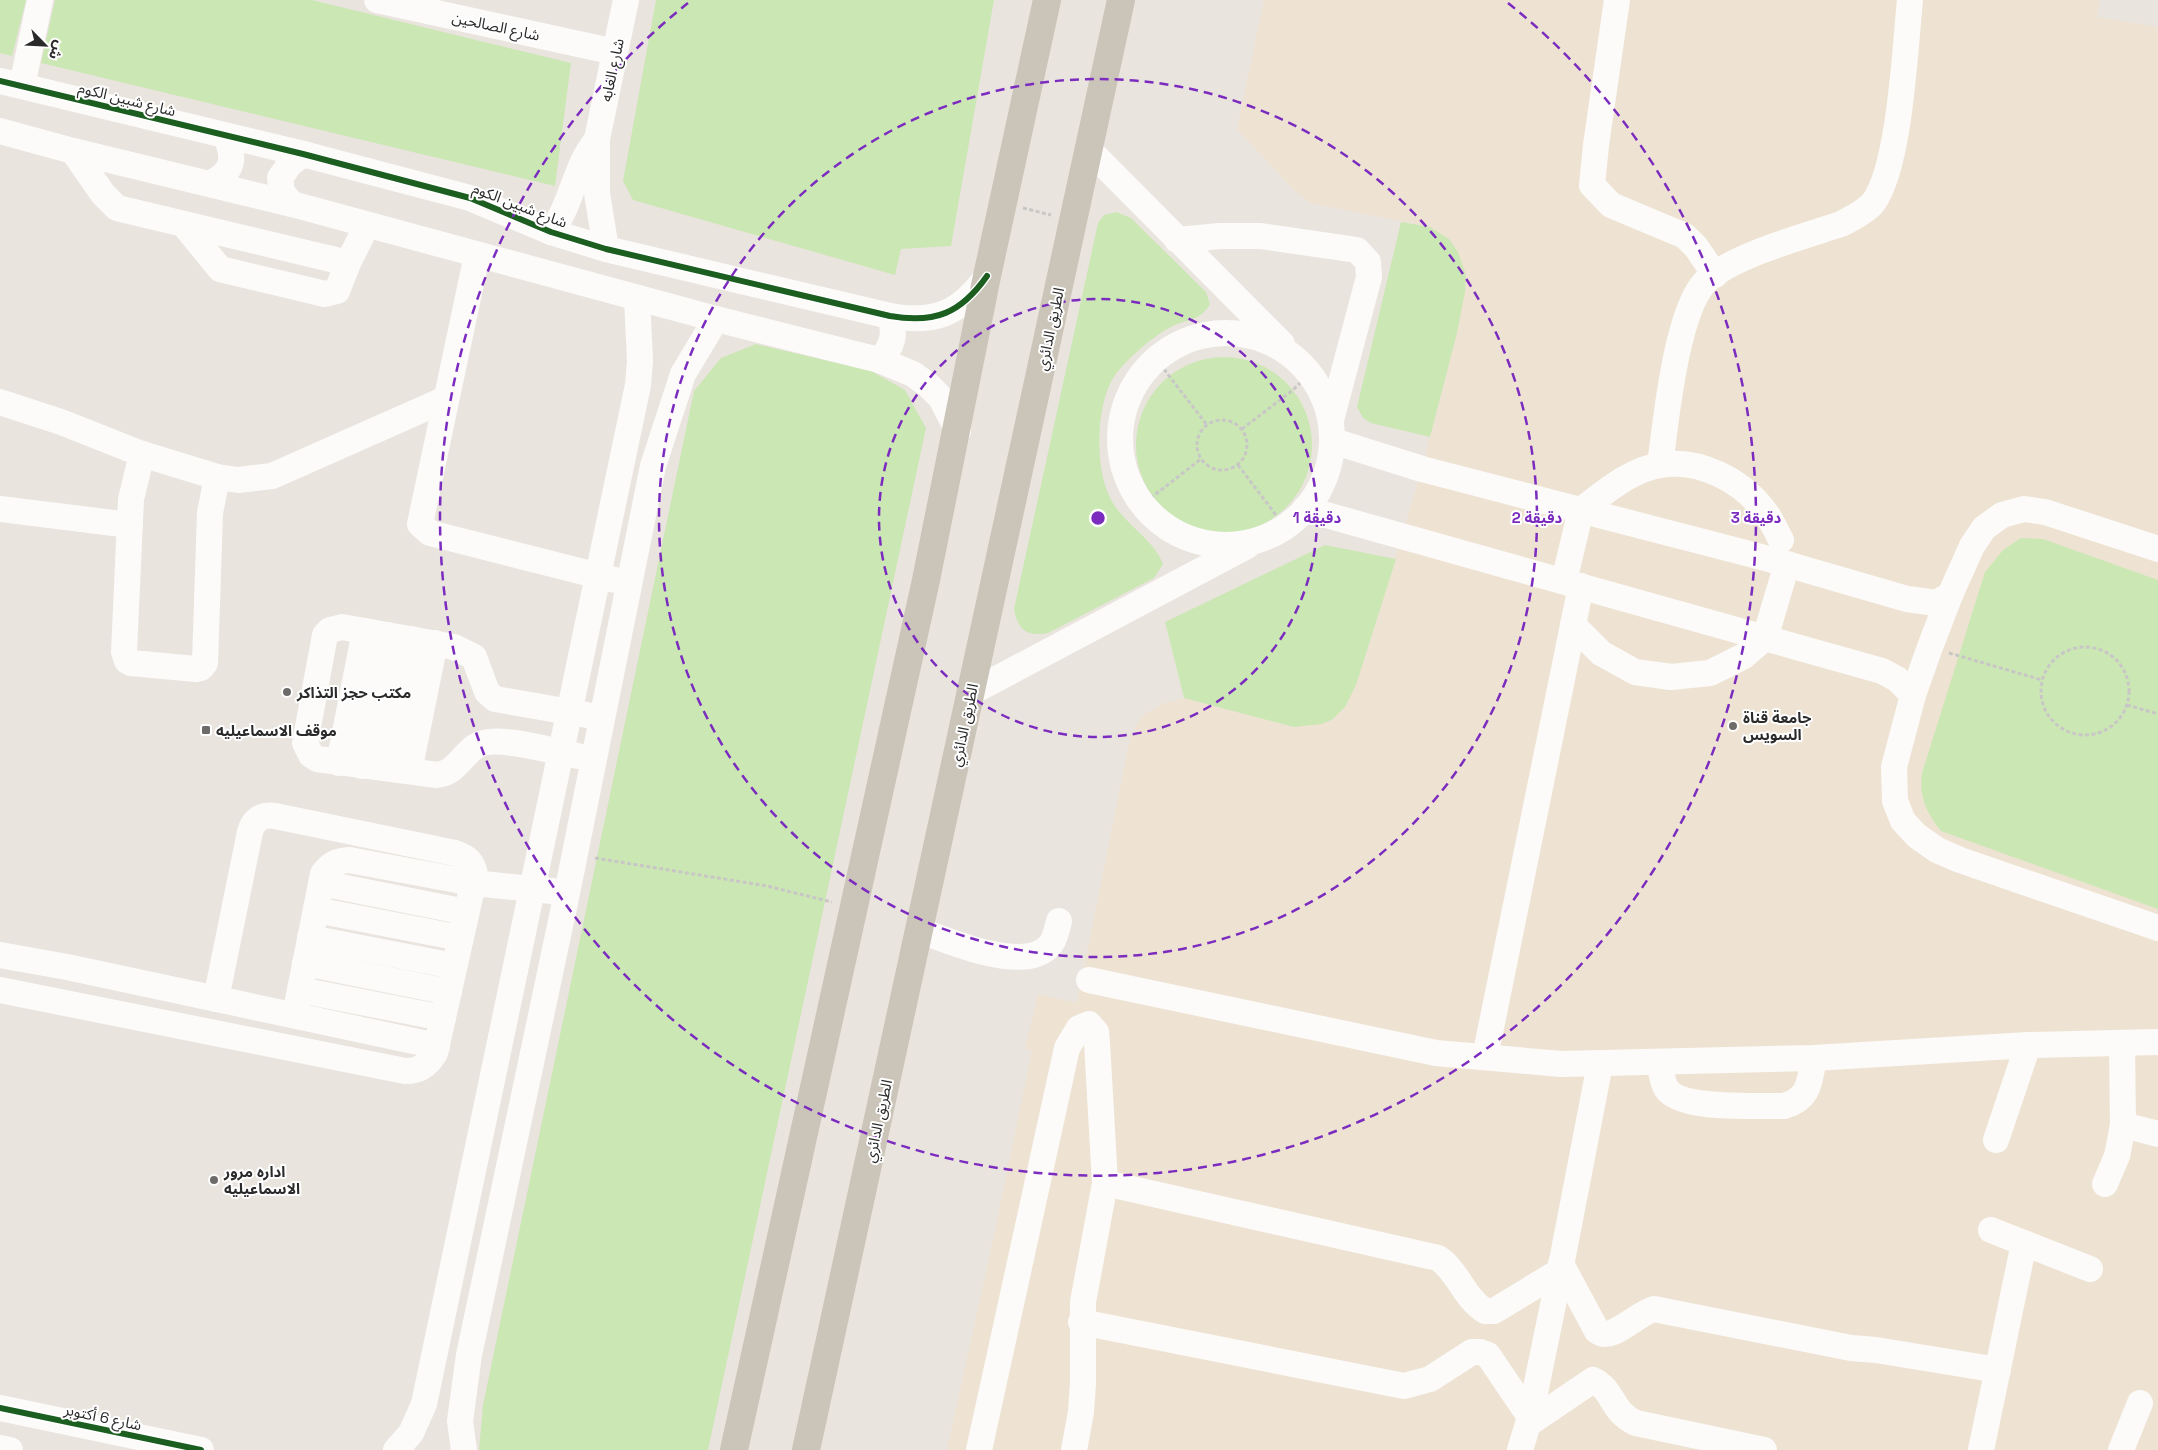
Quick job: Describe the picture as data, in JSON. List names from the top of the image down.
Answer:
{
  "streets": {
    "main road": ["الطريق الدائري"],
    "street": [
      "شارع الصالحين",
      "شارع الغابه",
      "شارع شبين الكوم",
      "شارع 6 أكتوبر"
    ]
  },
  "crossings": [
    ["شارع الصالحين", "شارع الغابه"],
    ["شارع الغابه", "شارع شبين الكوم"]
  ],
  "places": {
    "other": ["مكتب حجز التذاكر", "جامعة قناة السويس", "اداره مرور الاسماعيليه"],
    "transit": ["موقف الاسماعيليه"]
  },
  "north": "bottom right",
  "rings": ["1 دقيقة", "2 دقيقة", "3 دقيقة"]
}
